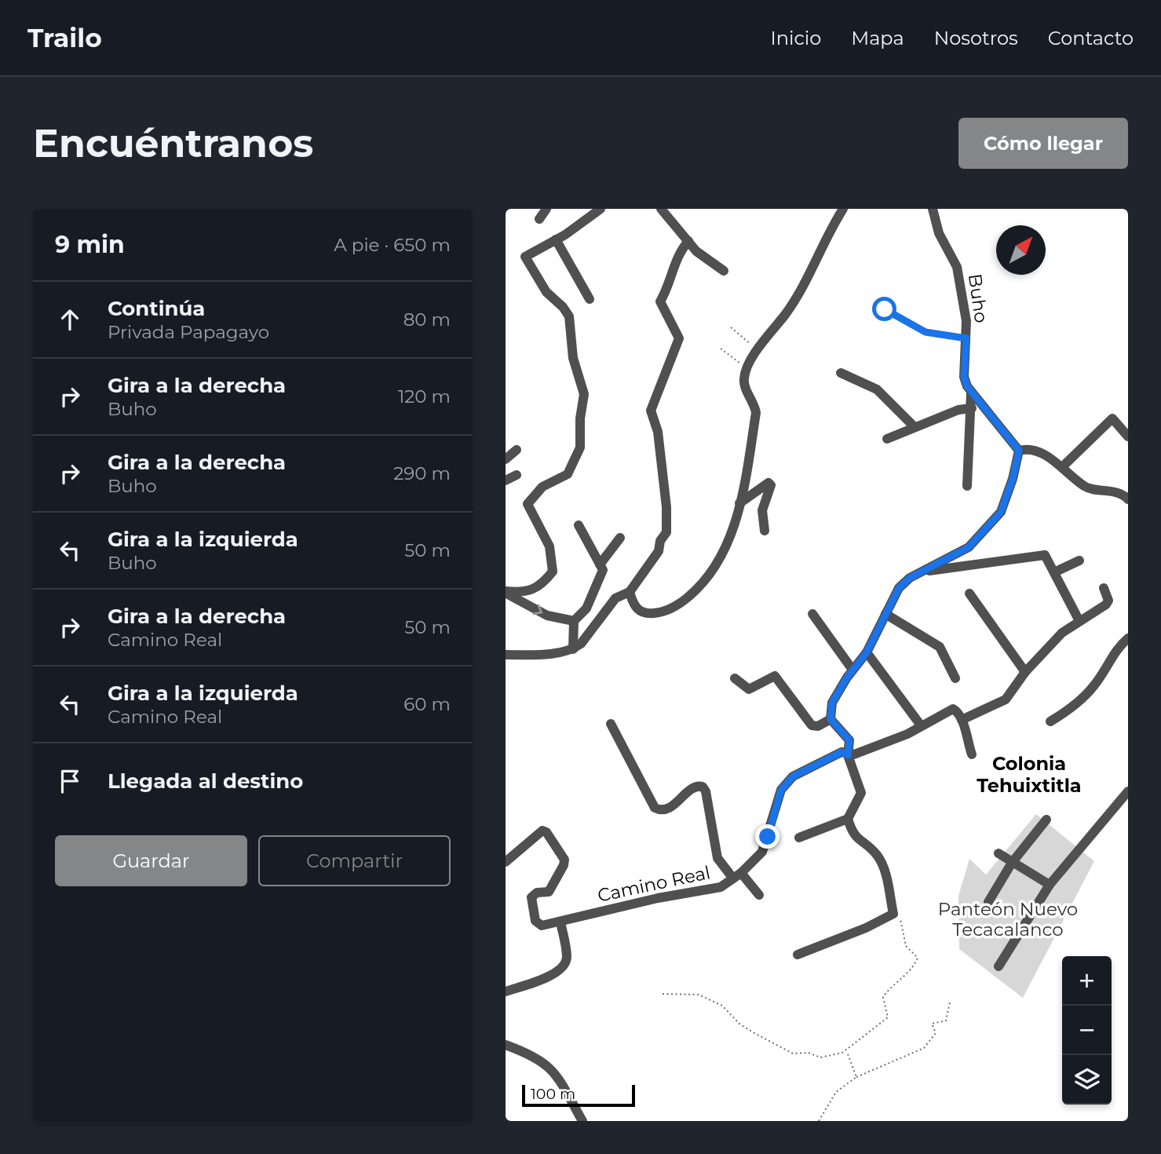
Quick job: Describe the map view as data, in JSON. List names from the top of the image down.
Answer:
{
  "streets": {
    "street": ["Buho", "Camino Real"]
  },
  "districts": ["Colonia Tehuixtitla"],
  "parks": ["Panteón Nuevo Tecacalanco"],
  "scale_bar": "100 m",
  "north": "top right",
  "page": {
    "header": "Trailo",
    "nav": [
      "Inicio",
      "Mapa",
      "Nosotros",
      "Contacto"
    ],
    "buttons": [
      "Cómo llegar",
      ["Guardar", "Compartir"]
    ],
    "title": "Encuéntranos",
    "heading": ["9 min", "A pie · 650 m"],
    "list": [
      ["Continúa", "Privada Papagayo", "80 m"],
      ["Gira a la derecha", "Buho", "120 m"],
      ["Gira a la derecha", "Buho", "290 m"],
      ["Gira a la izquierda", "Buho", "50 m"],
      ["Gira a la derecha", "Camino Real", "50 m"],
      ["Gira a la izquierda", "Camino Real", "60 m"],
      "Llegada al destino"
    ],
    "map_buttons": ["+", "−"],
    "scale": "100 m"
  }
}
